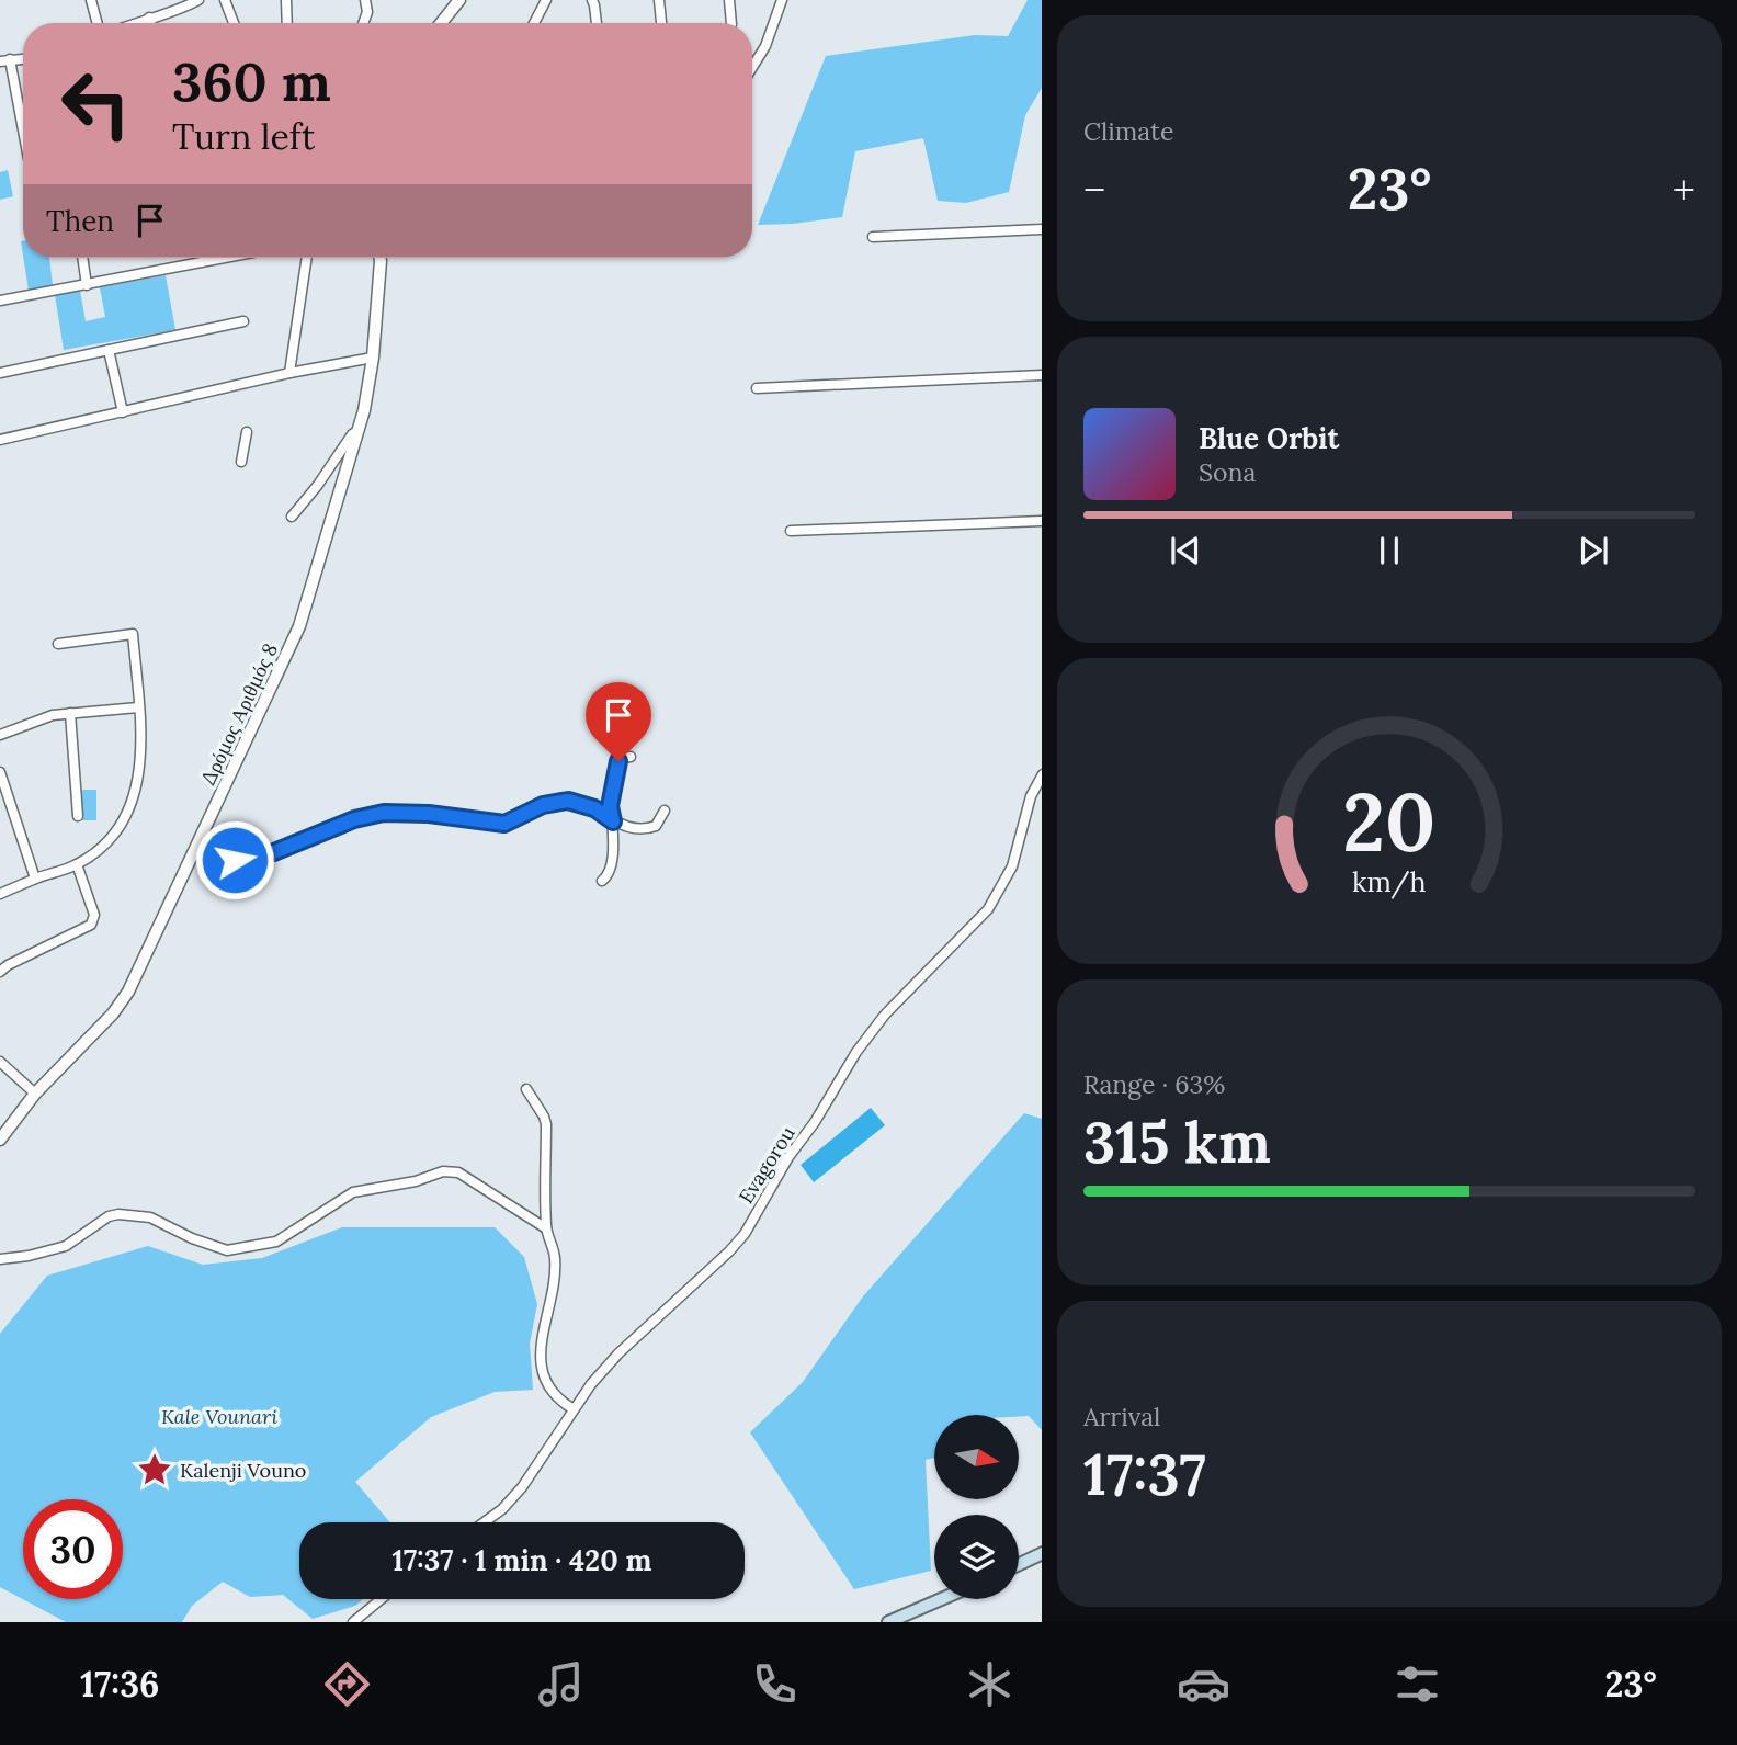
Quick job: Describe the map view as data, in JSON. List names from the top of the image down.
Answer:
{
  "streets": {
    "street": ["Δρόμος Αριθμός 8", "Evagorou"]
  },
  "parks": ["Kale Vounari"],
  "places": {
    "place": ["Kalenji Vouno"]
  },
  "north": "right",
  "page": {
    "tile": [
      "Climate",
      ["Range · 63%", "315 km"],
      ["Arrival", "17:37"]
    ],
    "turn": ["360 m", "Turn left"],
    "heat": ["−", "23°", "+"],
    "then": "Then",
    "song": ["Blue Orbit", "Sona"],
    "limit": "30",
    "trip": "17:37 · 1 min · 420 m",
    "tabs": ["17:36", "23°"],
    "gauge": ["20", "km/h"]
  }
}
